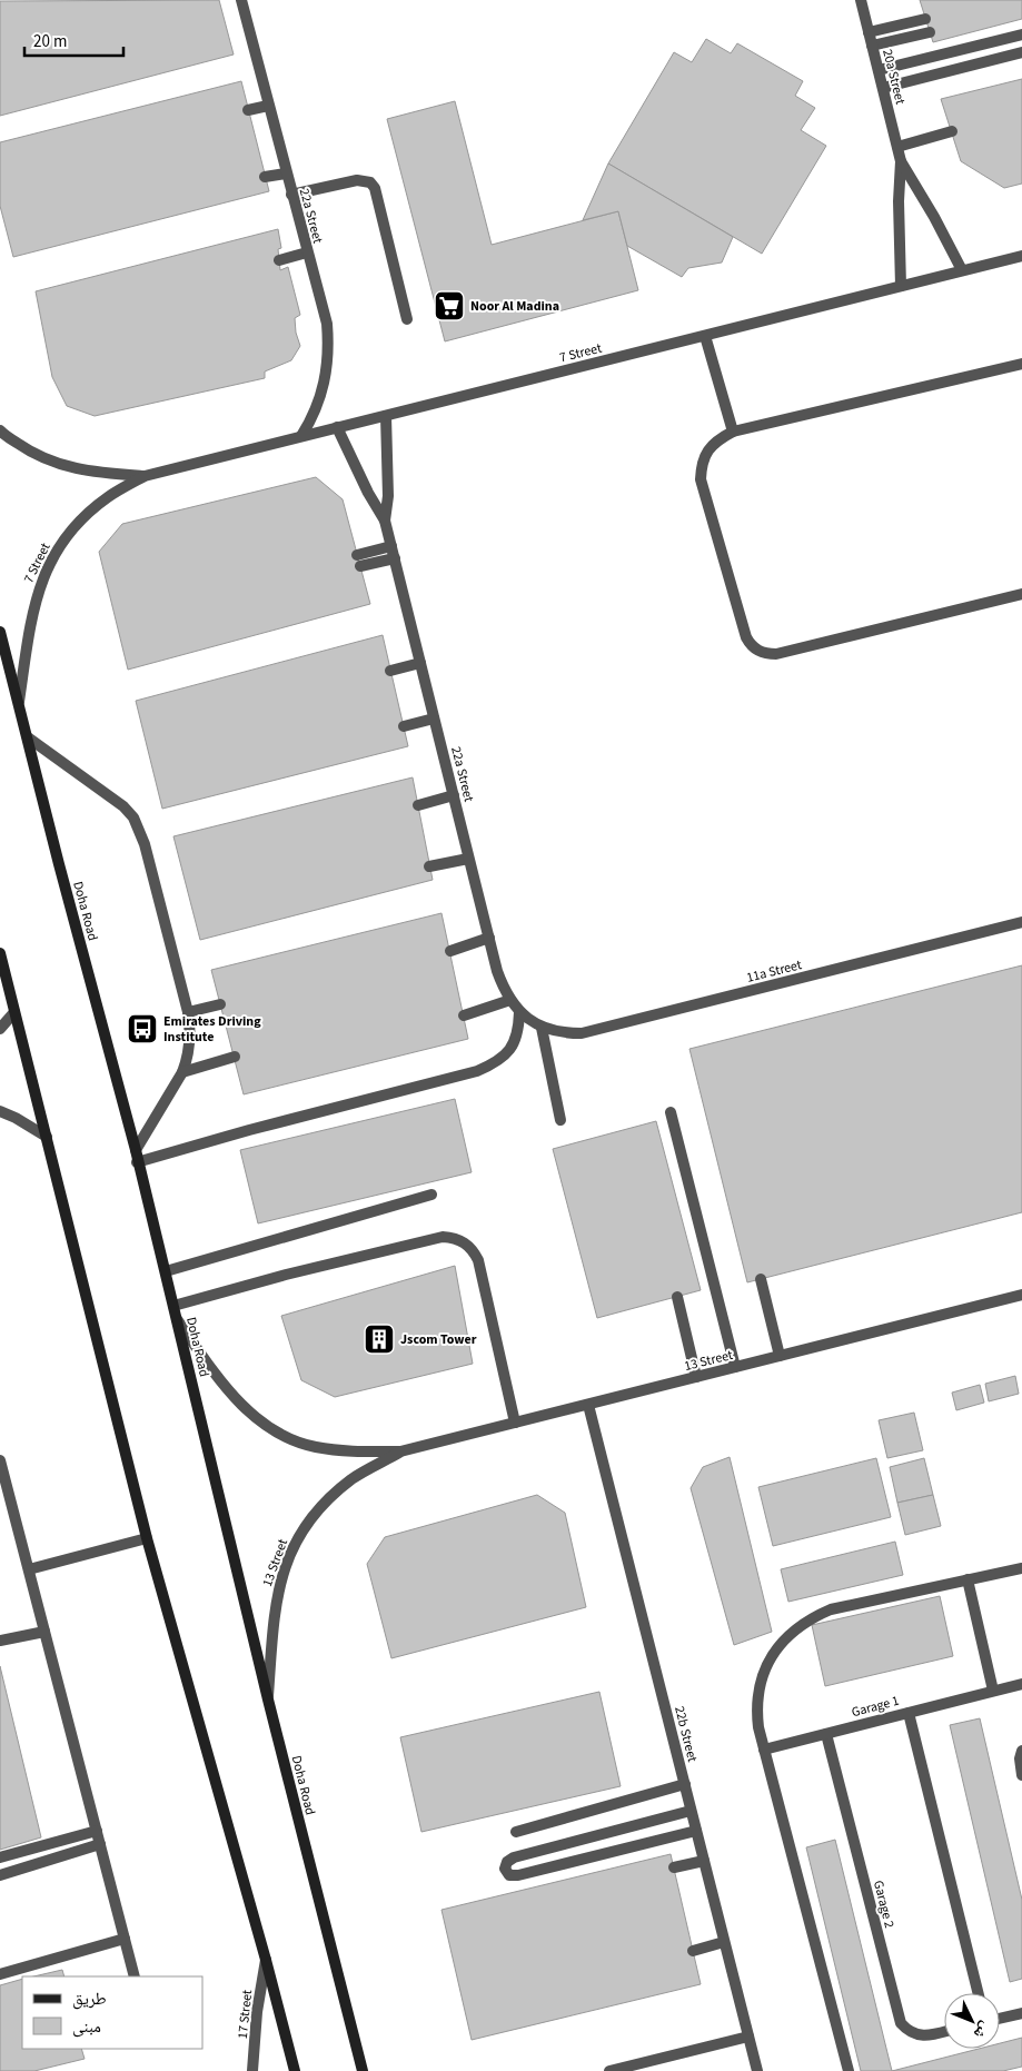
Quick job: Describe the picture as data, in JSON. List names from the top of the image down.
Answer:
{
  "streets": {
    "main road": ["Doha Road"],
    "street": [
      "20a Street",
      "22a Street",
      "7 Street",
      "11a Street",
      "13 Street",
      "Garage 1",
      "22b Street",
      "Garage 2",
      "17 Street"
    ]
  },
  "crossings": [
    ["20a Street", "7 Street"],
    ["22a Street", "7 Street"],
    ["22a Street", "11a Street"],
    ["7 Street", "Doha Road"],
    ["Doha Road", "13 Street"],
    ["13 Street", "22b Street"],
    ["Garage 1", "Garage 2"]
  ],
  "places": {
    "supermarket": ["Noor Al Madina"],
    "bus stop": ["Emirates Driving Institute"],
    "building": ["Jscom Tower"]
  },
  "legend": ["طريق", "مبنى"],
  "scale_bar": "20 m",
  "north": "bottom right"
}
